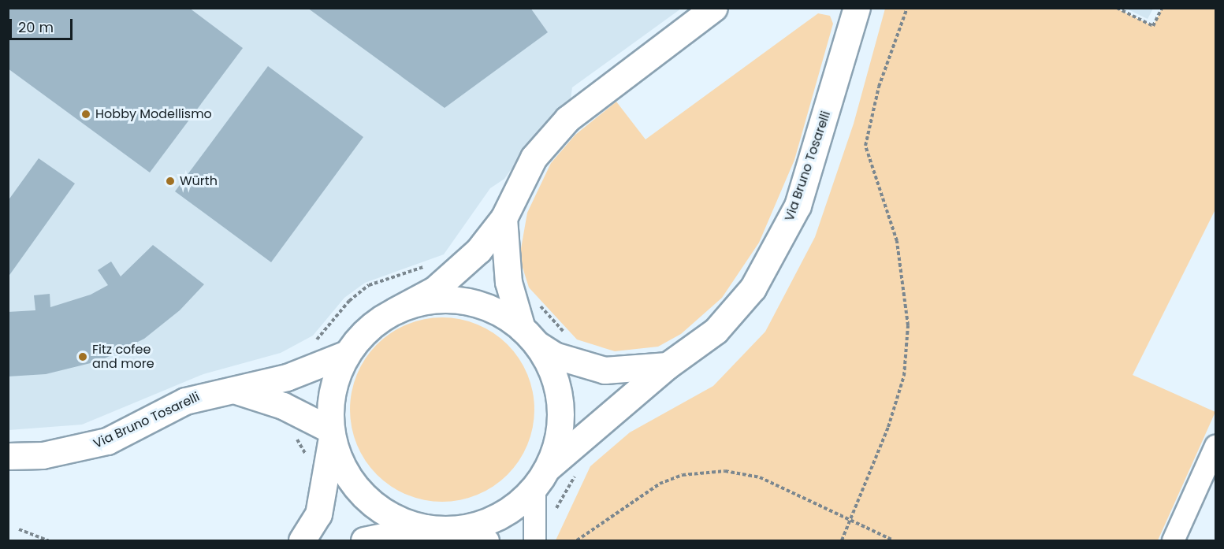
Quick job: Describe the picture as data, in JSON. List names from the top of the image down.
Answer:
{
  "streets": {
    "main road": ["Via Bruno Tosarelli"]
  },
  "places": ["Hobby Modellismo", "Würth", "Fitz cofee and more"],
  "scale_bar": "20 m"
}
